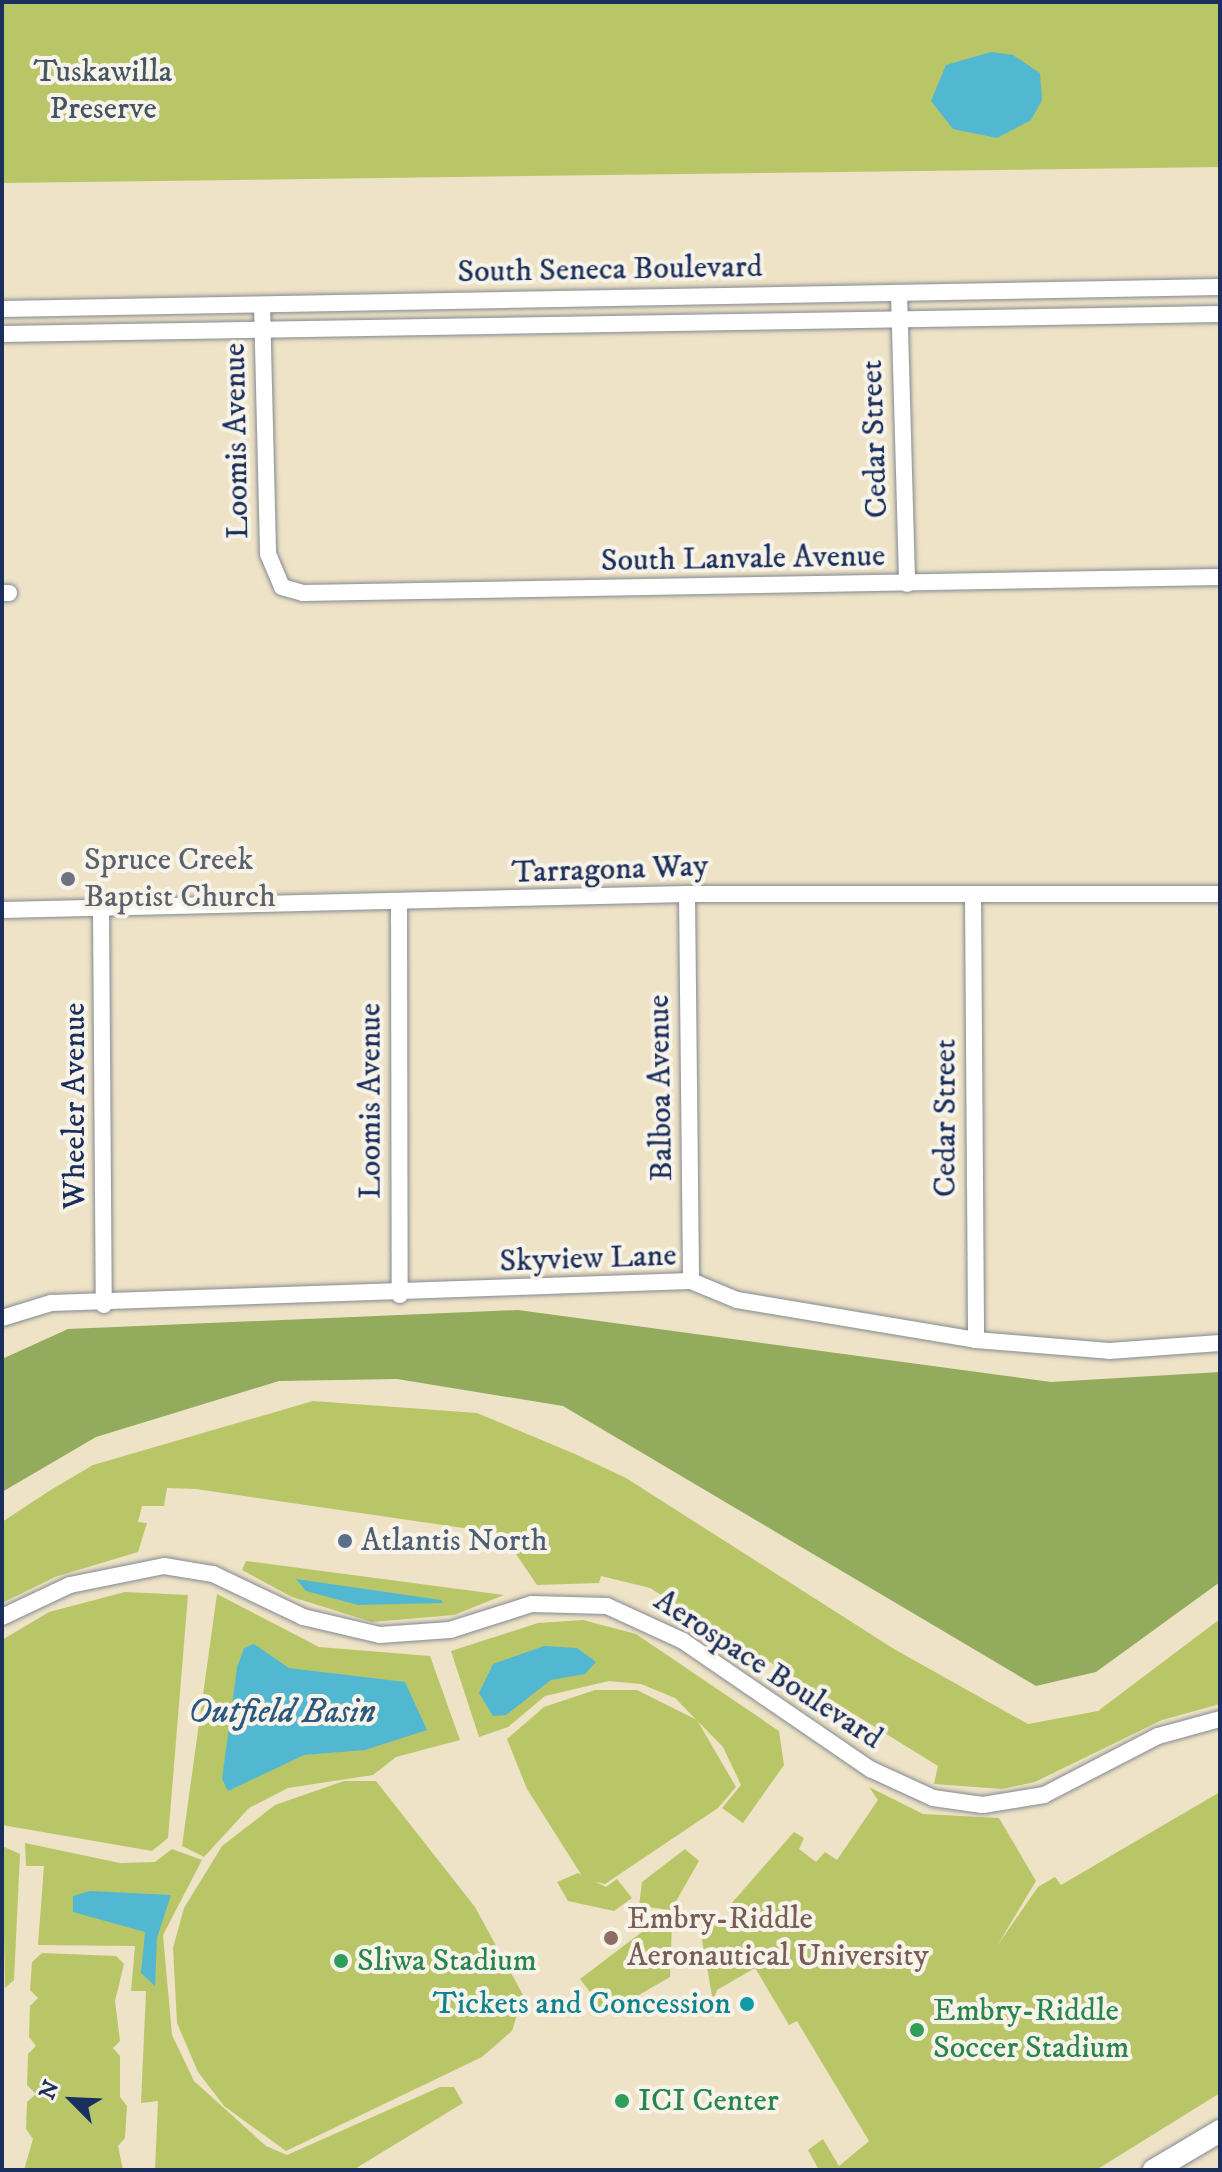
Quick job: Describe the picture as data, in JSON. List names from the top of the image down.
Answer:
{
  "streets": {
    "street": [
      "South Seneca Boulevard",
      "Cedar Street",
      "Loomis Avenue",
      "South Lanvale Avenue",
      "Tarragona Way",
      "Balboa Avenue",
      "Wheeler Avenue",
      "Skyview Lane",
      "Aerospace Boulevard"
    ]
  },
  "crossings": [
    ["South Seneca Boulevard", "Cedar Street"],
    ["South Seneca Boulevard", "Loomis Avenue"],
    ["Cedar Street", "South Lanvale Avenue"],
    ["Cedar Street", "Tarragona Way"],
    ["Cedar Street", "Skyview Lane"],
    ["Loomis Avenue", "South Lanvale Avenue"],
    ["Loomis Avenue", "Tarragona Way"],
    ["Loomis Avenue", "Skyview Lane"],
    ["Tarragona Way", "Balboa Avenue"],
    ["Tarragona Way", "Wheeler Avenue"],
    ["Balboa Avenue", "Skyview Lane"],
    ["Wheeler Avenue", "Skyview Lane"]
  ],
  "water": ["Outfield Basin"],
  "parks": ["Tuskawilla Preserve"],
  "places": [
    "Spruce Creek Baptist Church",
    "Atlantis North",
    "Embry-Riddle Aeronautical University",
    "Sliwa Stadium",
    "Tickets and Concession",
    "Embry-Riddle Soccer Stadium",
    "ICI Center"
  ],
  "north": "top left"
}
